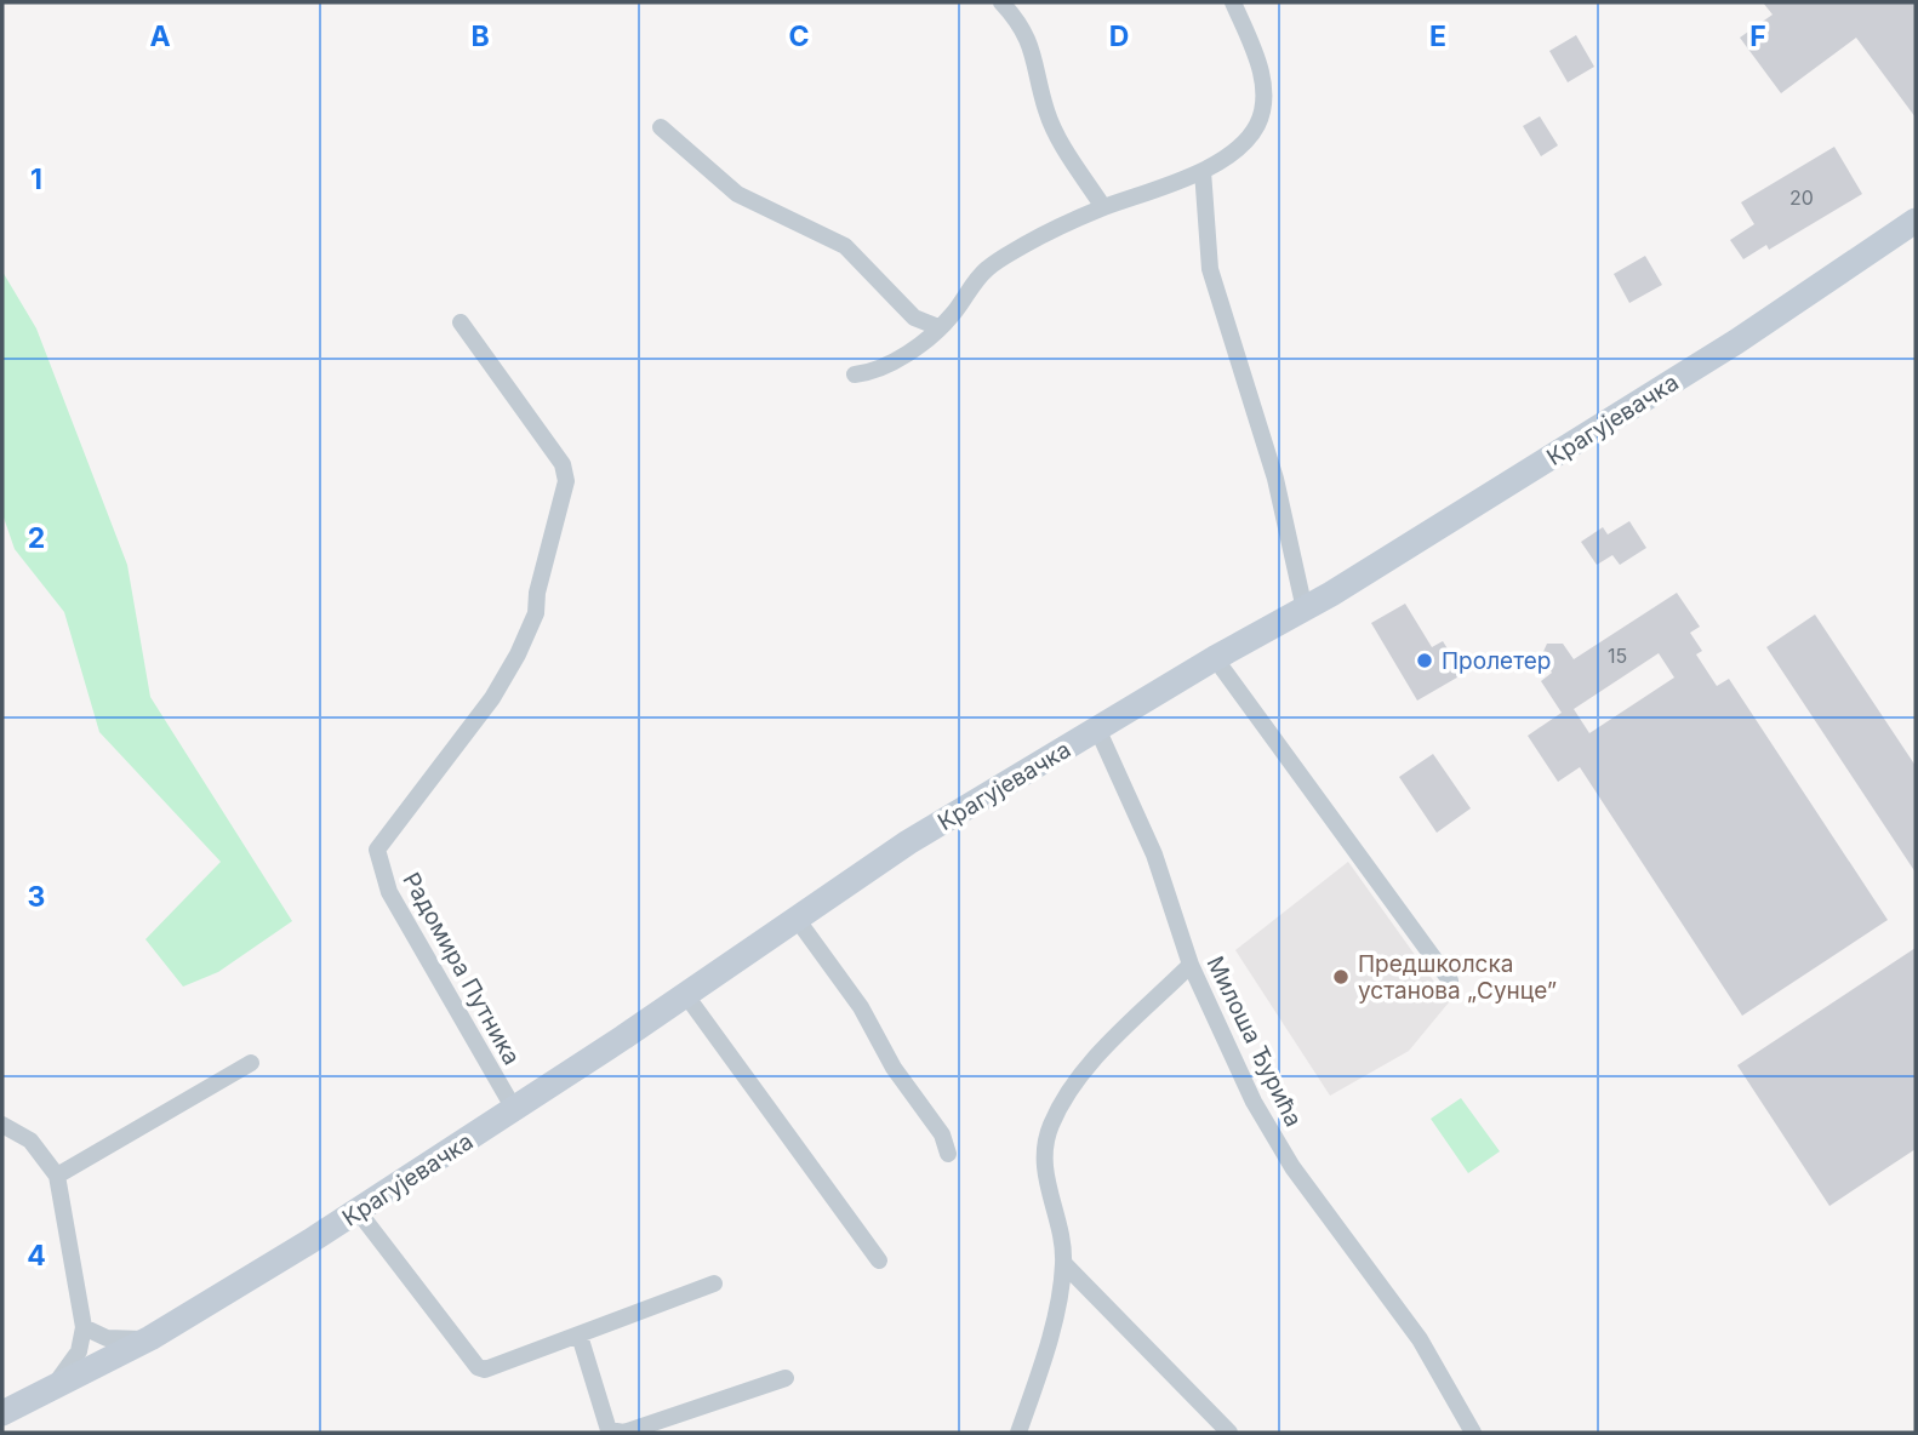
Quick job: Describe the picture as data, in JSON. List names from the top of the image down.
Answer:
{
  "streets": {
    "main road": ["Крагујевачка"],
    "street": ["Радомира Путника", "Милоша Ђурића"]
  },
  "crossings": [
    ["Крагујевачка", "Радомира Путника"],
    ["Крагујевачка", "Милоша Ђурића"]
  ],
  "places": ["Пролетер", "Предшколска установа „Сунце”"],
  "house_numbers": ["20", "15"],
  "grid": {
    "columns": [
      "A",
      "B",
      "C",
      "D",
      "E",
      "F"
    ],
    "rows": [
      "1",
      "2",
      "3",
      "4"
    ]
  }
}
